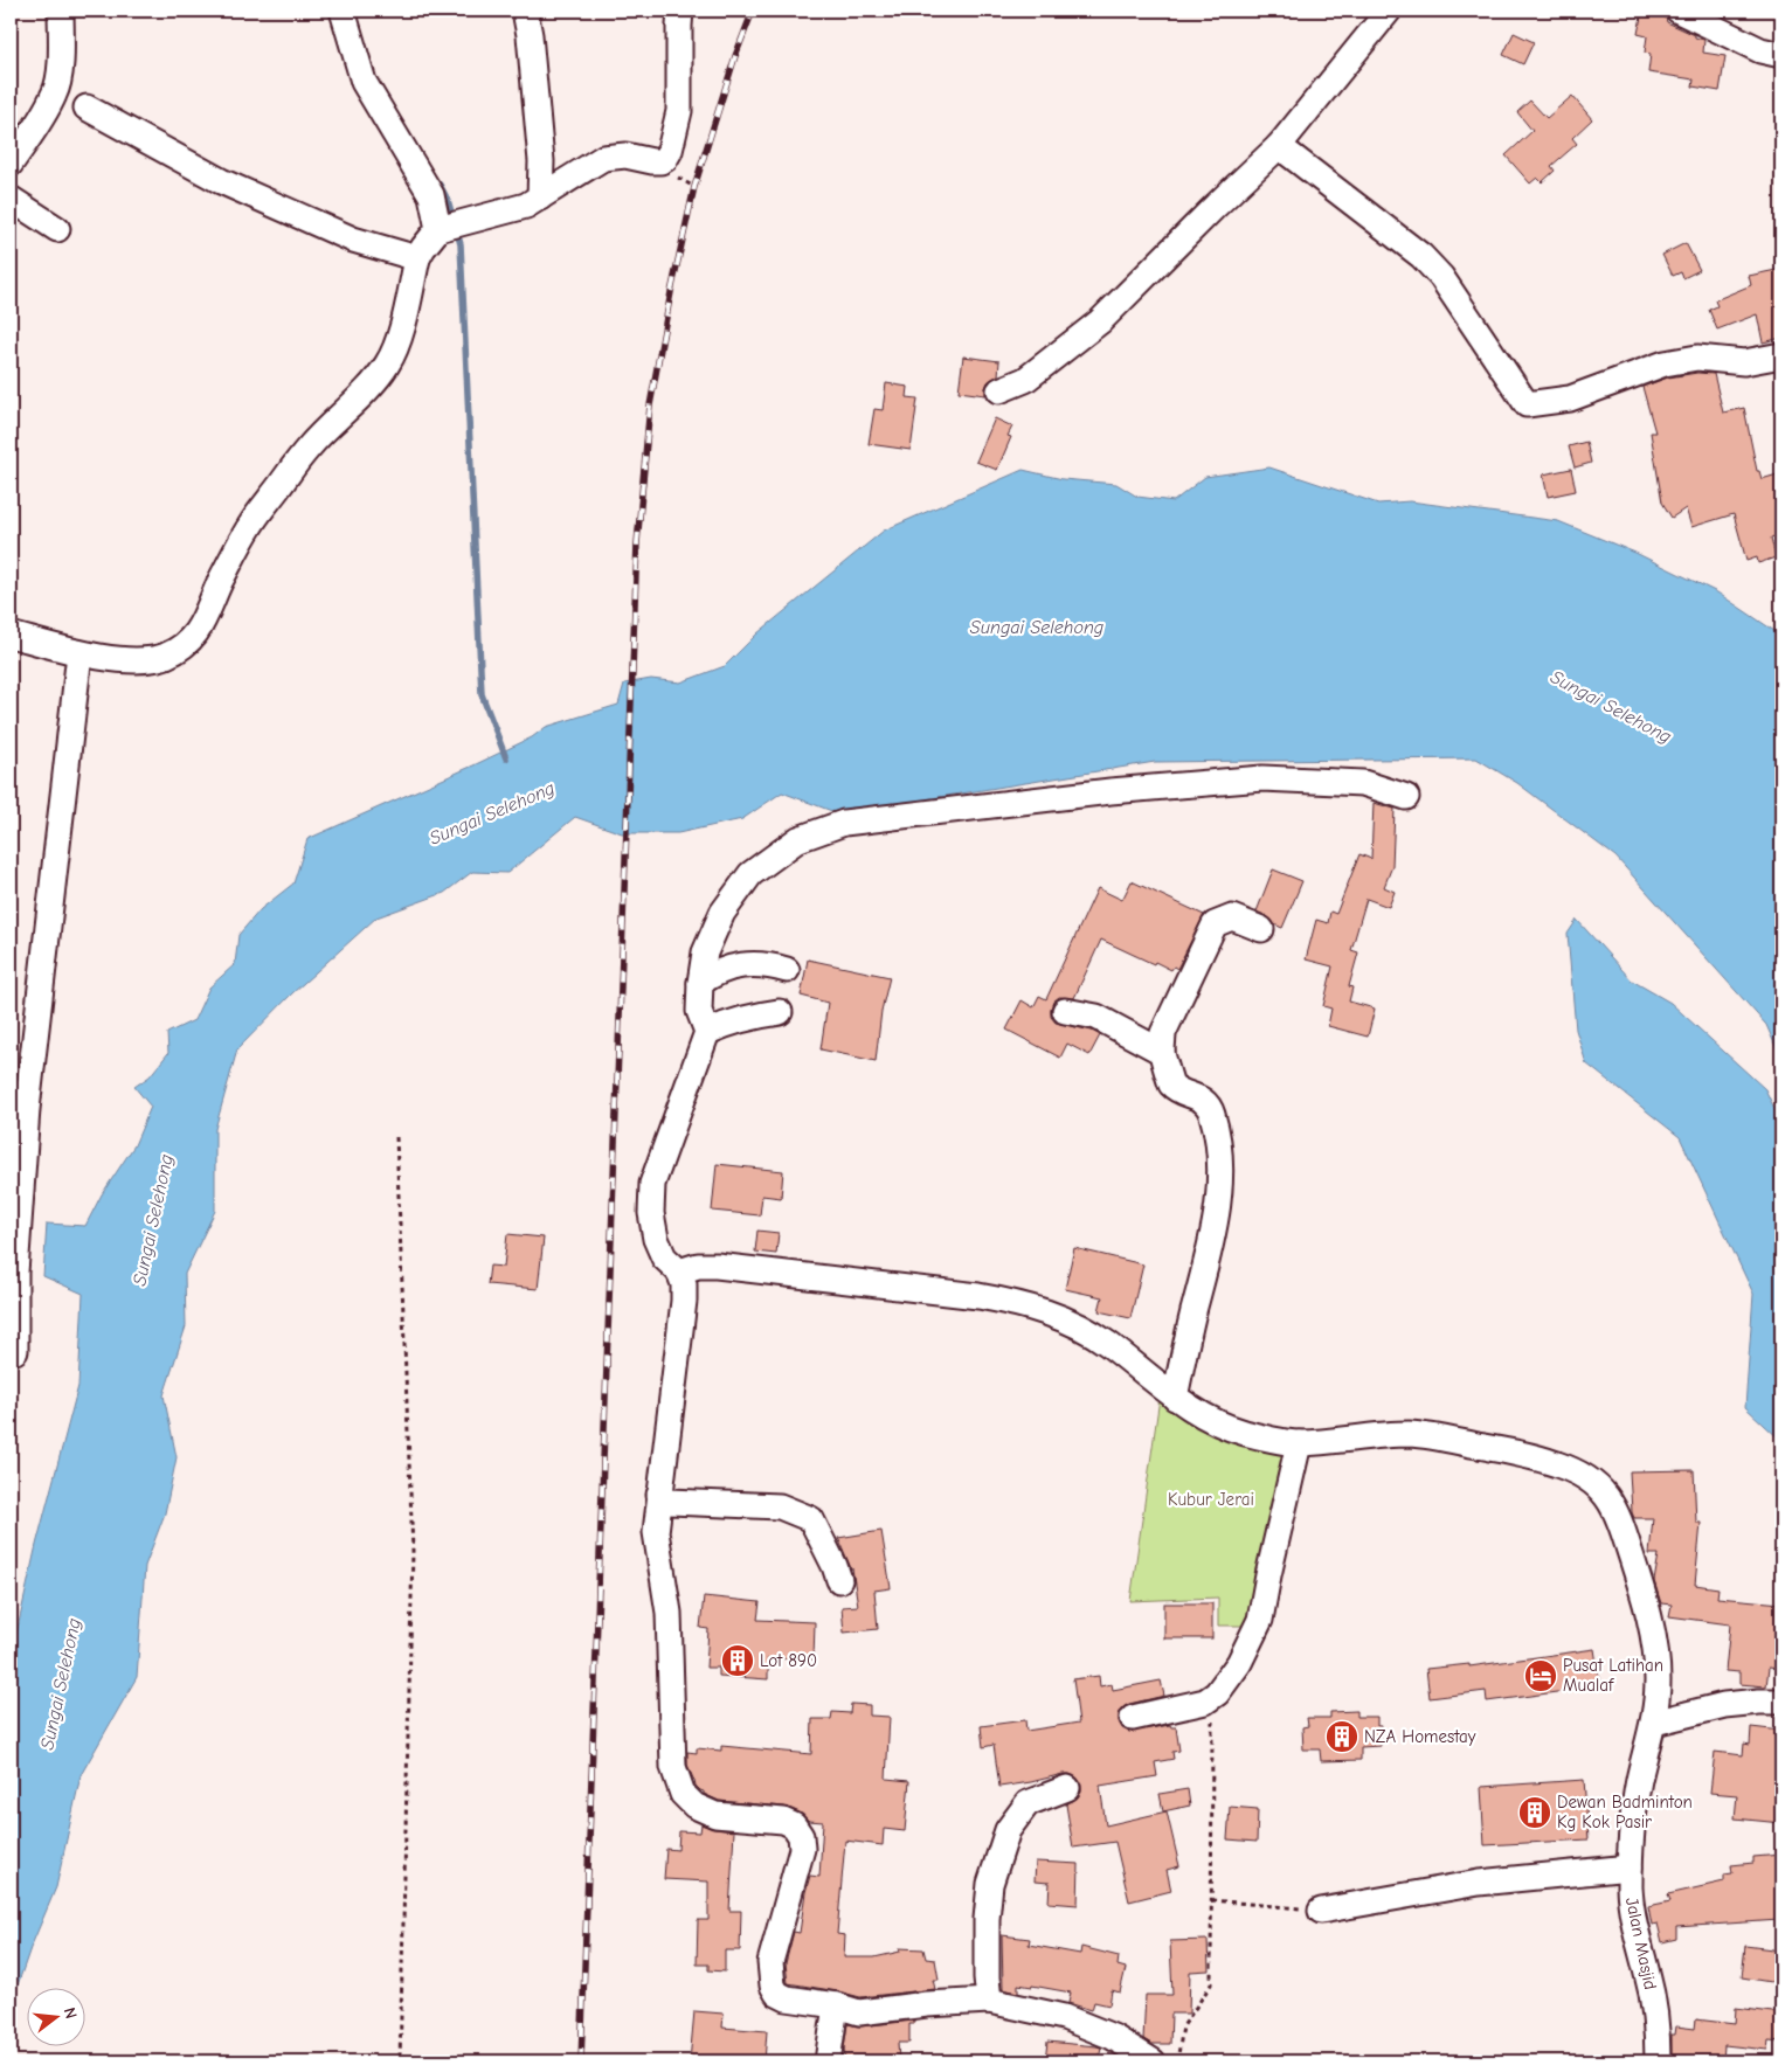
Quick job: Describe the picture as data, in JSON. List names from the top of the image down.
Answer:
{
  "streets": {
    "street": ["Jalan Masjid"]
  },
  "water": ["Sungai Selehong"],
  "parks": ["Kubur Jerai"],
  "places": {
    "building": ["Lot 890", "NZA Homestay", "Dewan Badminton Kg Kok Pasir"],
    "hotel": ["Pusat Latihan Mualaf"]
  },
  "north": "right"
}
